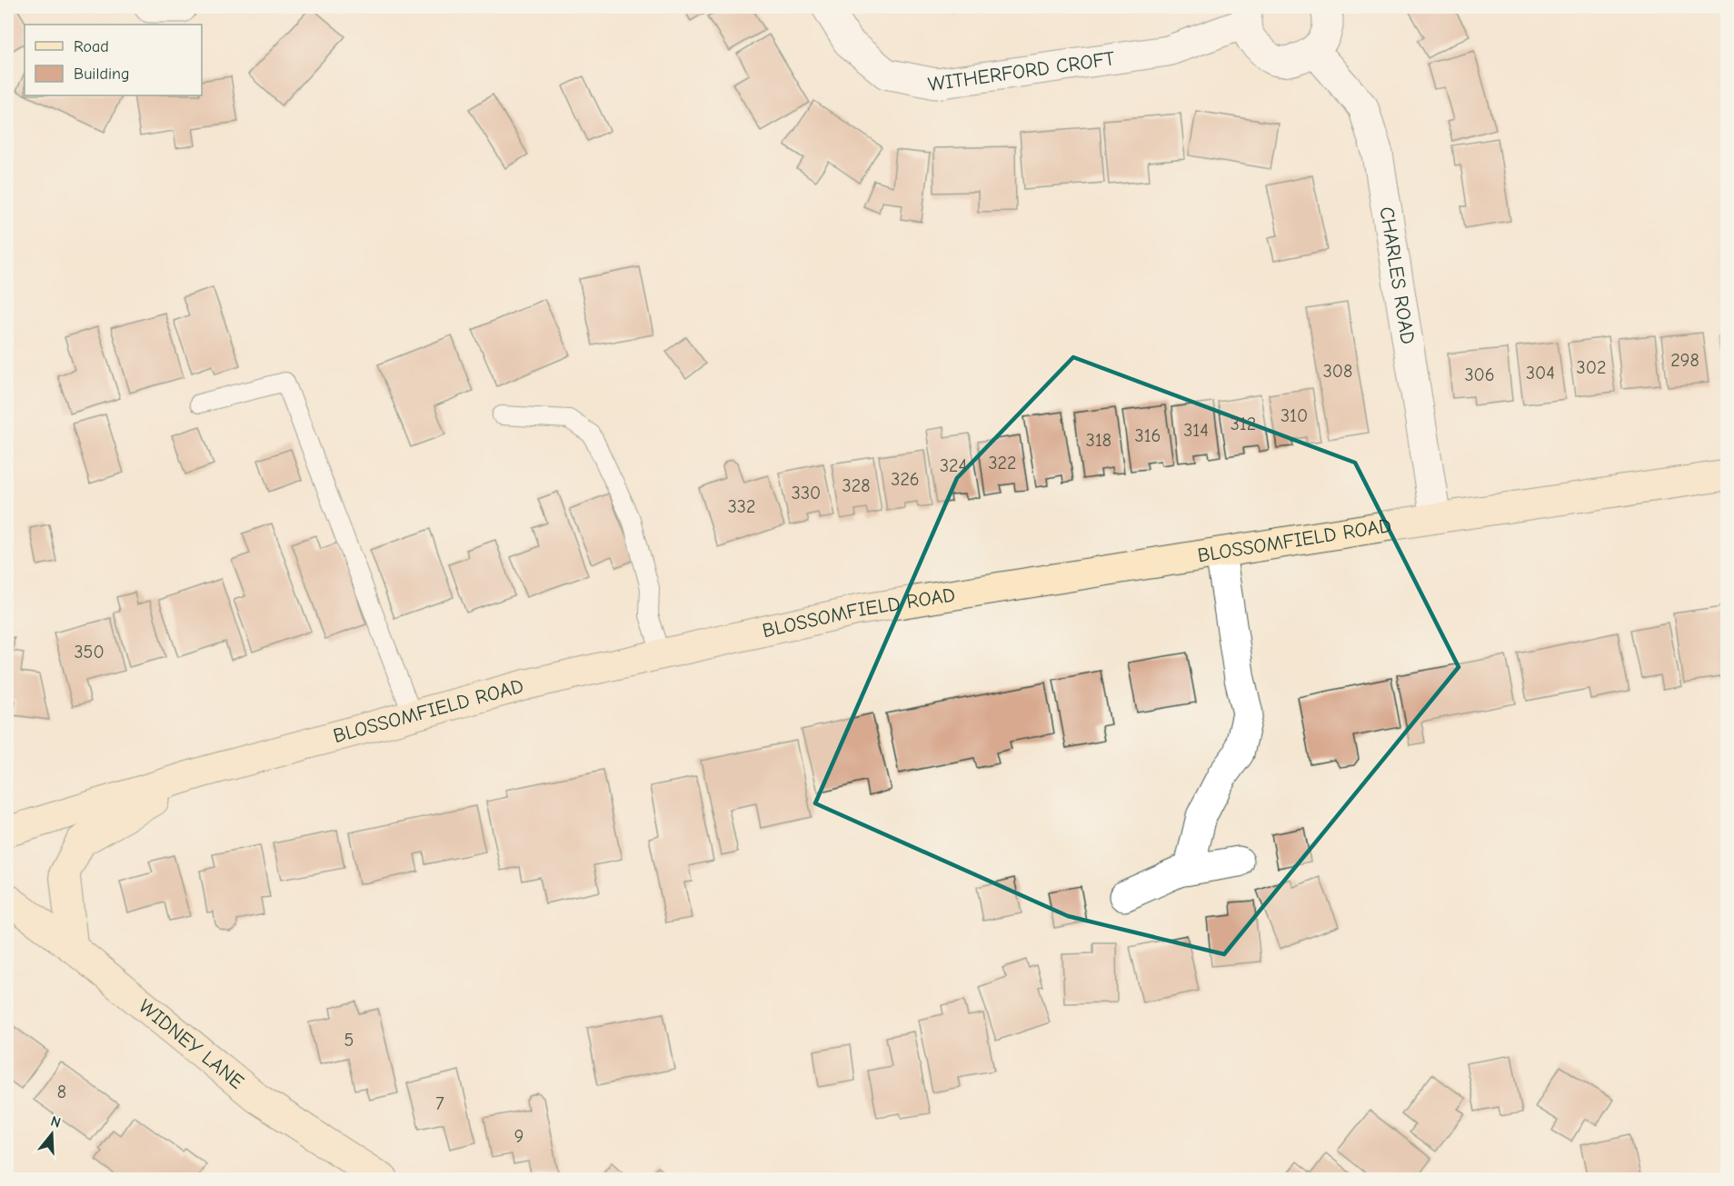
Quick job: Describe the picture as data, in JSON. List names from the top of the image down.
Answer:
{
  "streets": {
    "main road": ["BLOSSOMFIELD ROAD", "WIDNEY LANE"],
    "street": ["WITHERFORD CROFT", "CHARLES ROAD"]
  },
  "crossings": [
    ["CHARLES ROAD", "BLOSSOMFIELD ROAD"]
  ],
  "house_numbers": [
    "298",
    "302",
    "308",
    "304",
    "306",
    "310",
    "312",
    "314",
    "316",
    "318",
    "322",
    "324",
    "326",
    "328",
    "330",
    "332",
    "350",
    "5",
    "8",
    "7",
    "9"
  ],
  "legend": ["Road", "Building"],
  "north": "top"
}
